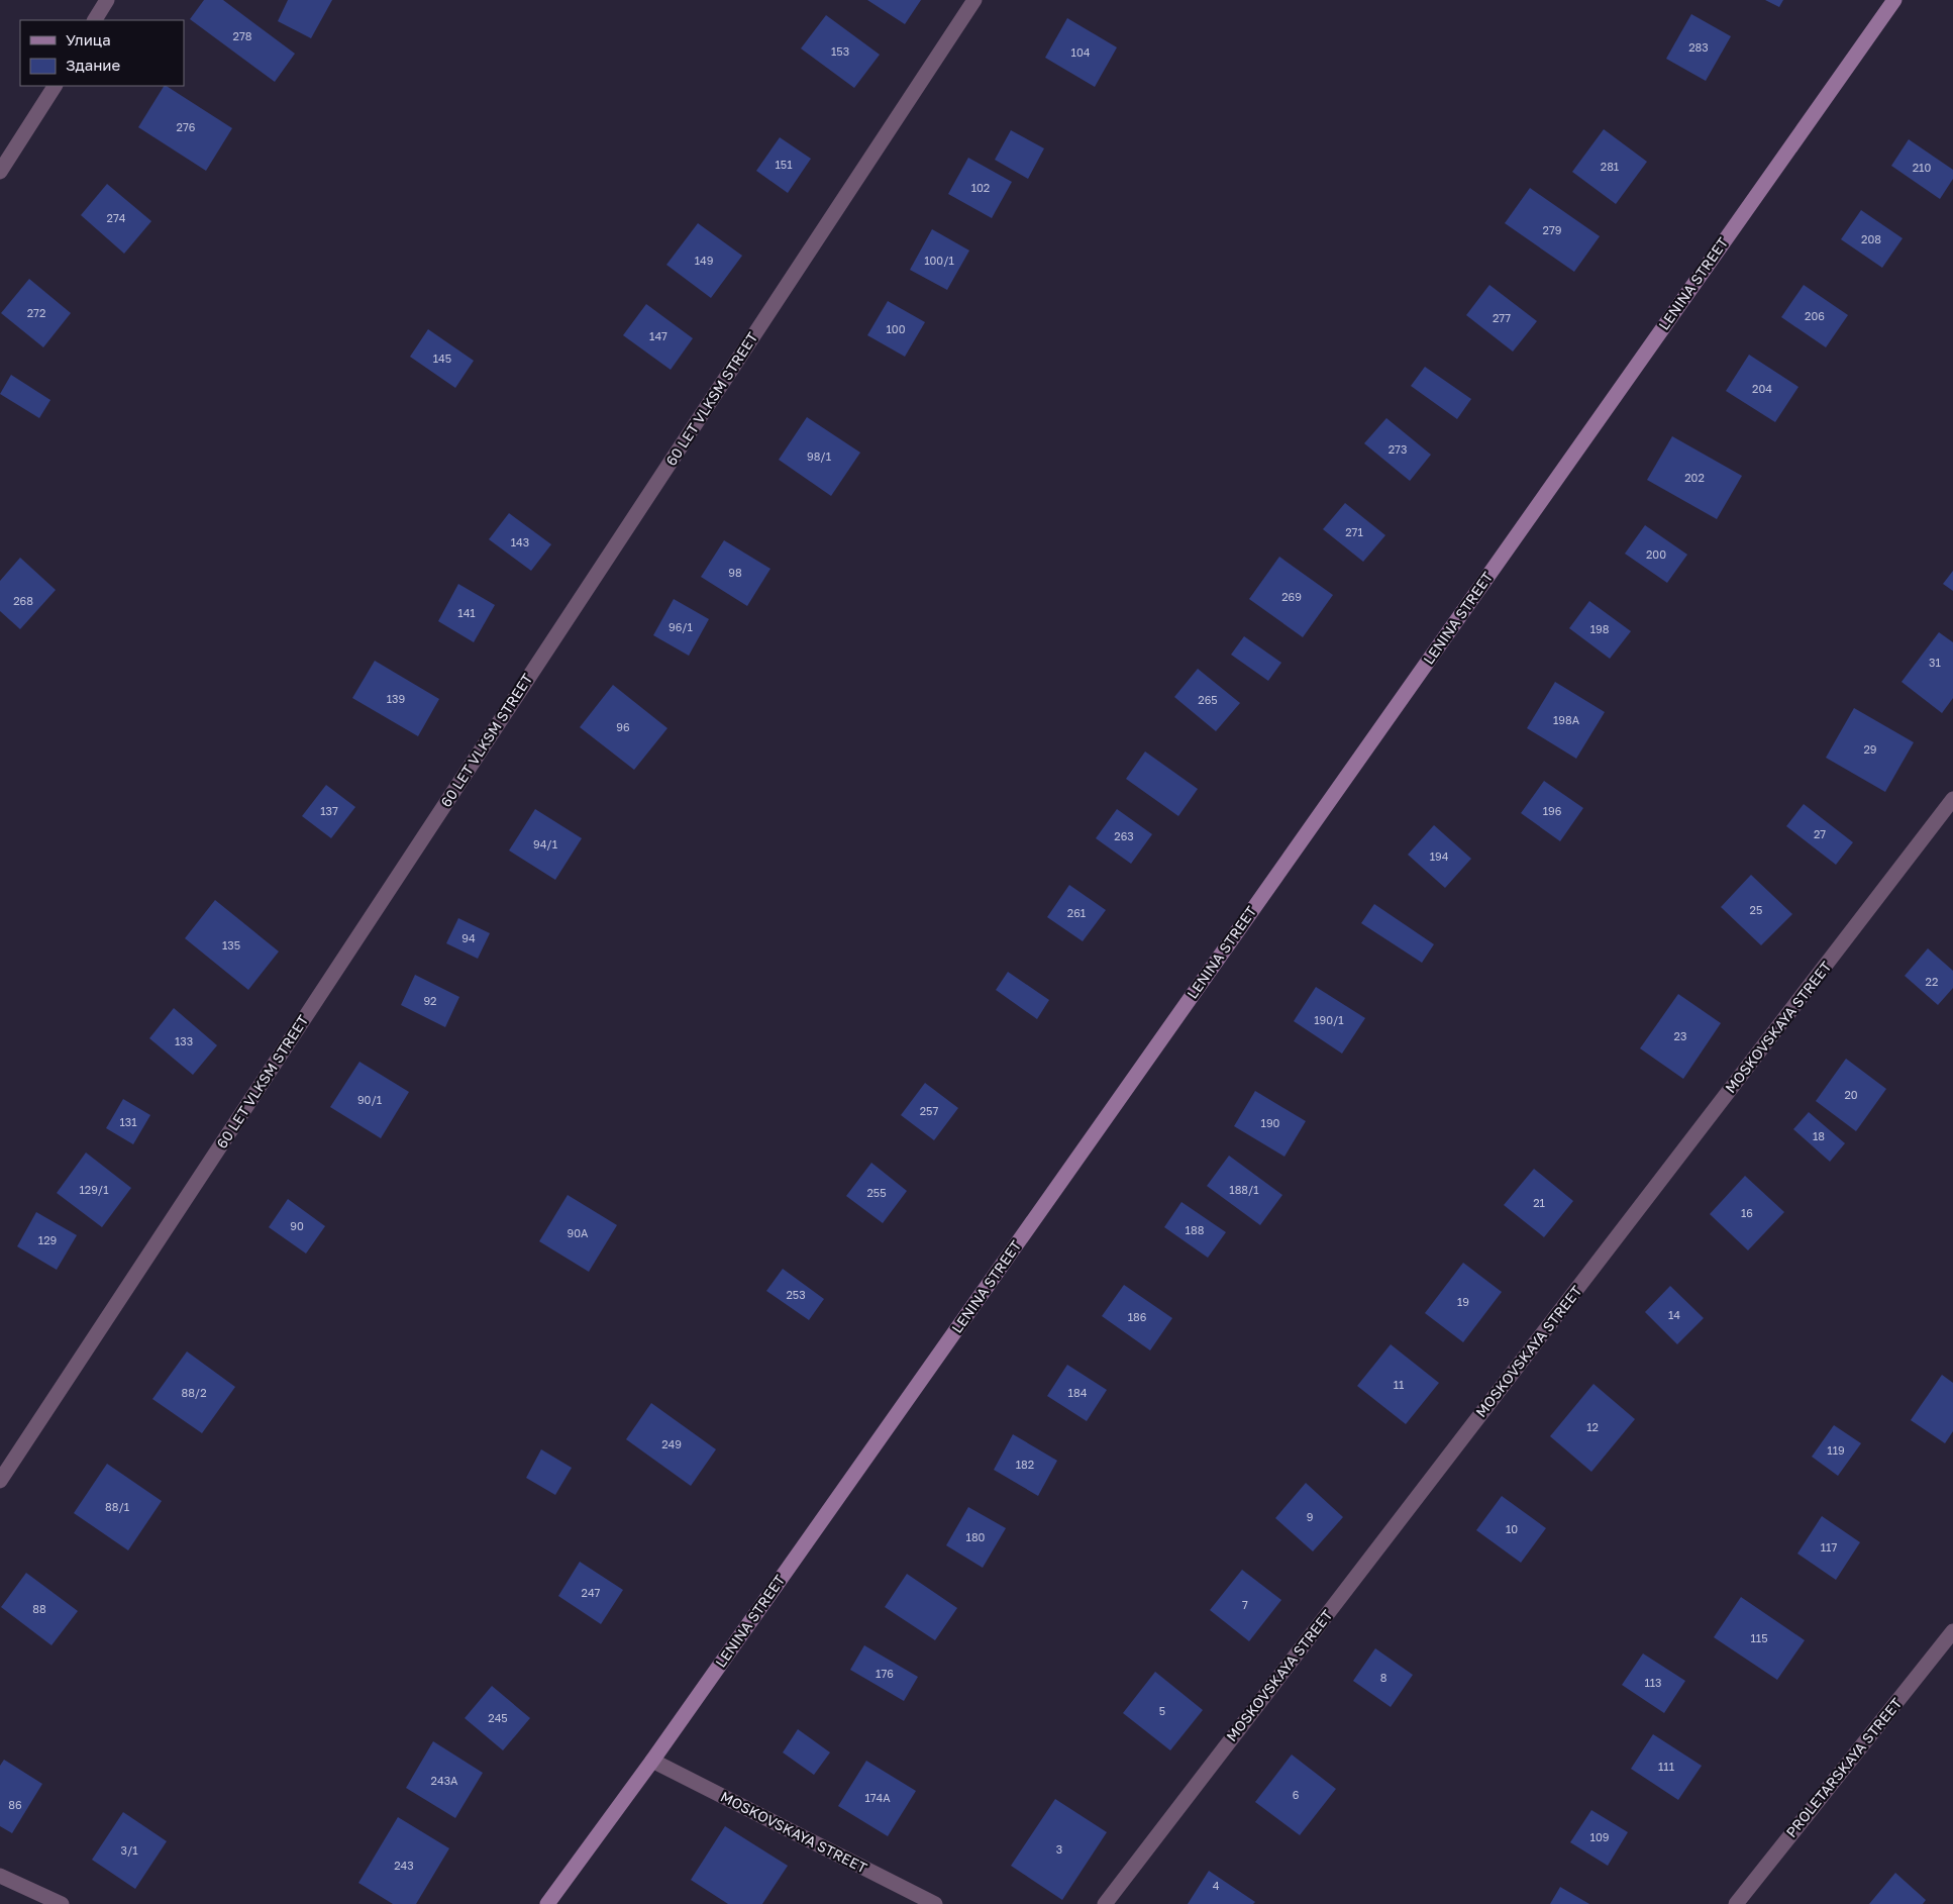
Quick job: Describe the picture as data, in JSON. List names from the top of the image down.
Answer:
{
  "streets": {
    "street": [
      "LENINA STREET",
      "60 LET VLKSM STREET",
      "MOSKOVSKAYA STREET",
      "PROLETARSKAYA STREET"
    ]
  },
  "crossings": [
    ["LENINA STREET", "MOSKOVSKAYA STREET"]
  ],
  "house_numbers": [
    "278",
    "283",
    "153",
    "104",
    "276",
    "151",
    "281",
    "210",
    "102",
    "274",
    "279",
    "208",
    "149",
    "100/1",
    "272",
    "206",
    "277",
    "100",
    "147",
    "145",
    "204",
    "273",
    "98/1",
    "202",
    "271",
    "143",
    "200",
    "98",
    "269",
    "268",
    "141",
    "96/1",
    "198",
    "31",
    "139",
    "265",
    "198А",
    "96",
    "29",
    "137",
    "196",
    "27",
    "263",
    "94/1",
    "194",
    "25",
    "261",
    "94",
    "135",
    "22",
    "92",
    "190/1",
    "23",
    "133",
    "20",
    "90/1",
    "257",
    "131",
    "190",
    "18",
    "129/1",
    "188/1",
    "255",
    "21",
    "16",
    "90",
    "188",
    "90А",
    "129",
    "253",
    "19",
    "14",
    "186",
    "11",
    "88/2",
    "184",
    "12",
    "249",
    "119",
    "182",
    "88/1",
    "9",
    "10",
    "180",
    "117",
    "247",
    "7",
    "88",
    "115",
    "176",
    "8",
    "113",
    "5",
    "245",
    "111",
    "243А",
    "6",
    "174А",
    "86",
    "109",
    "3",
    "3/1",
    "243",
    "4"
  ],
  "legend": ["Улица", "Здание"]
}
